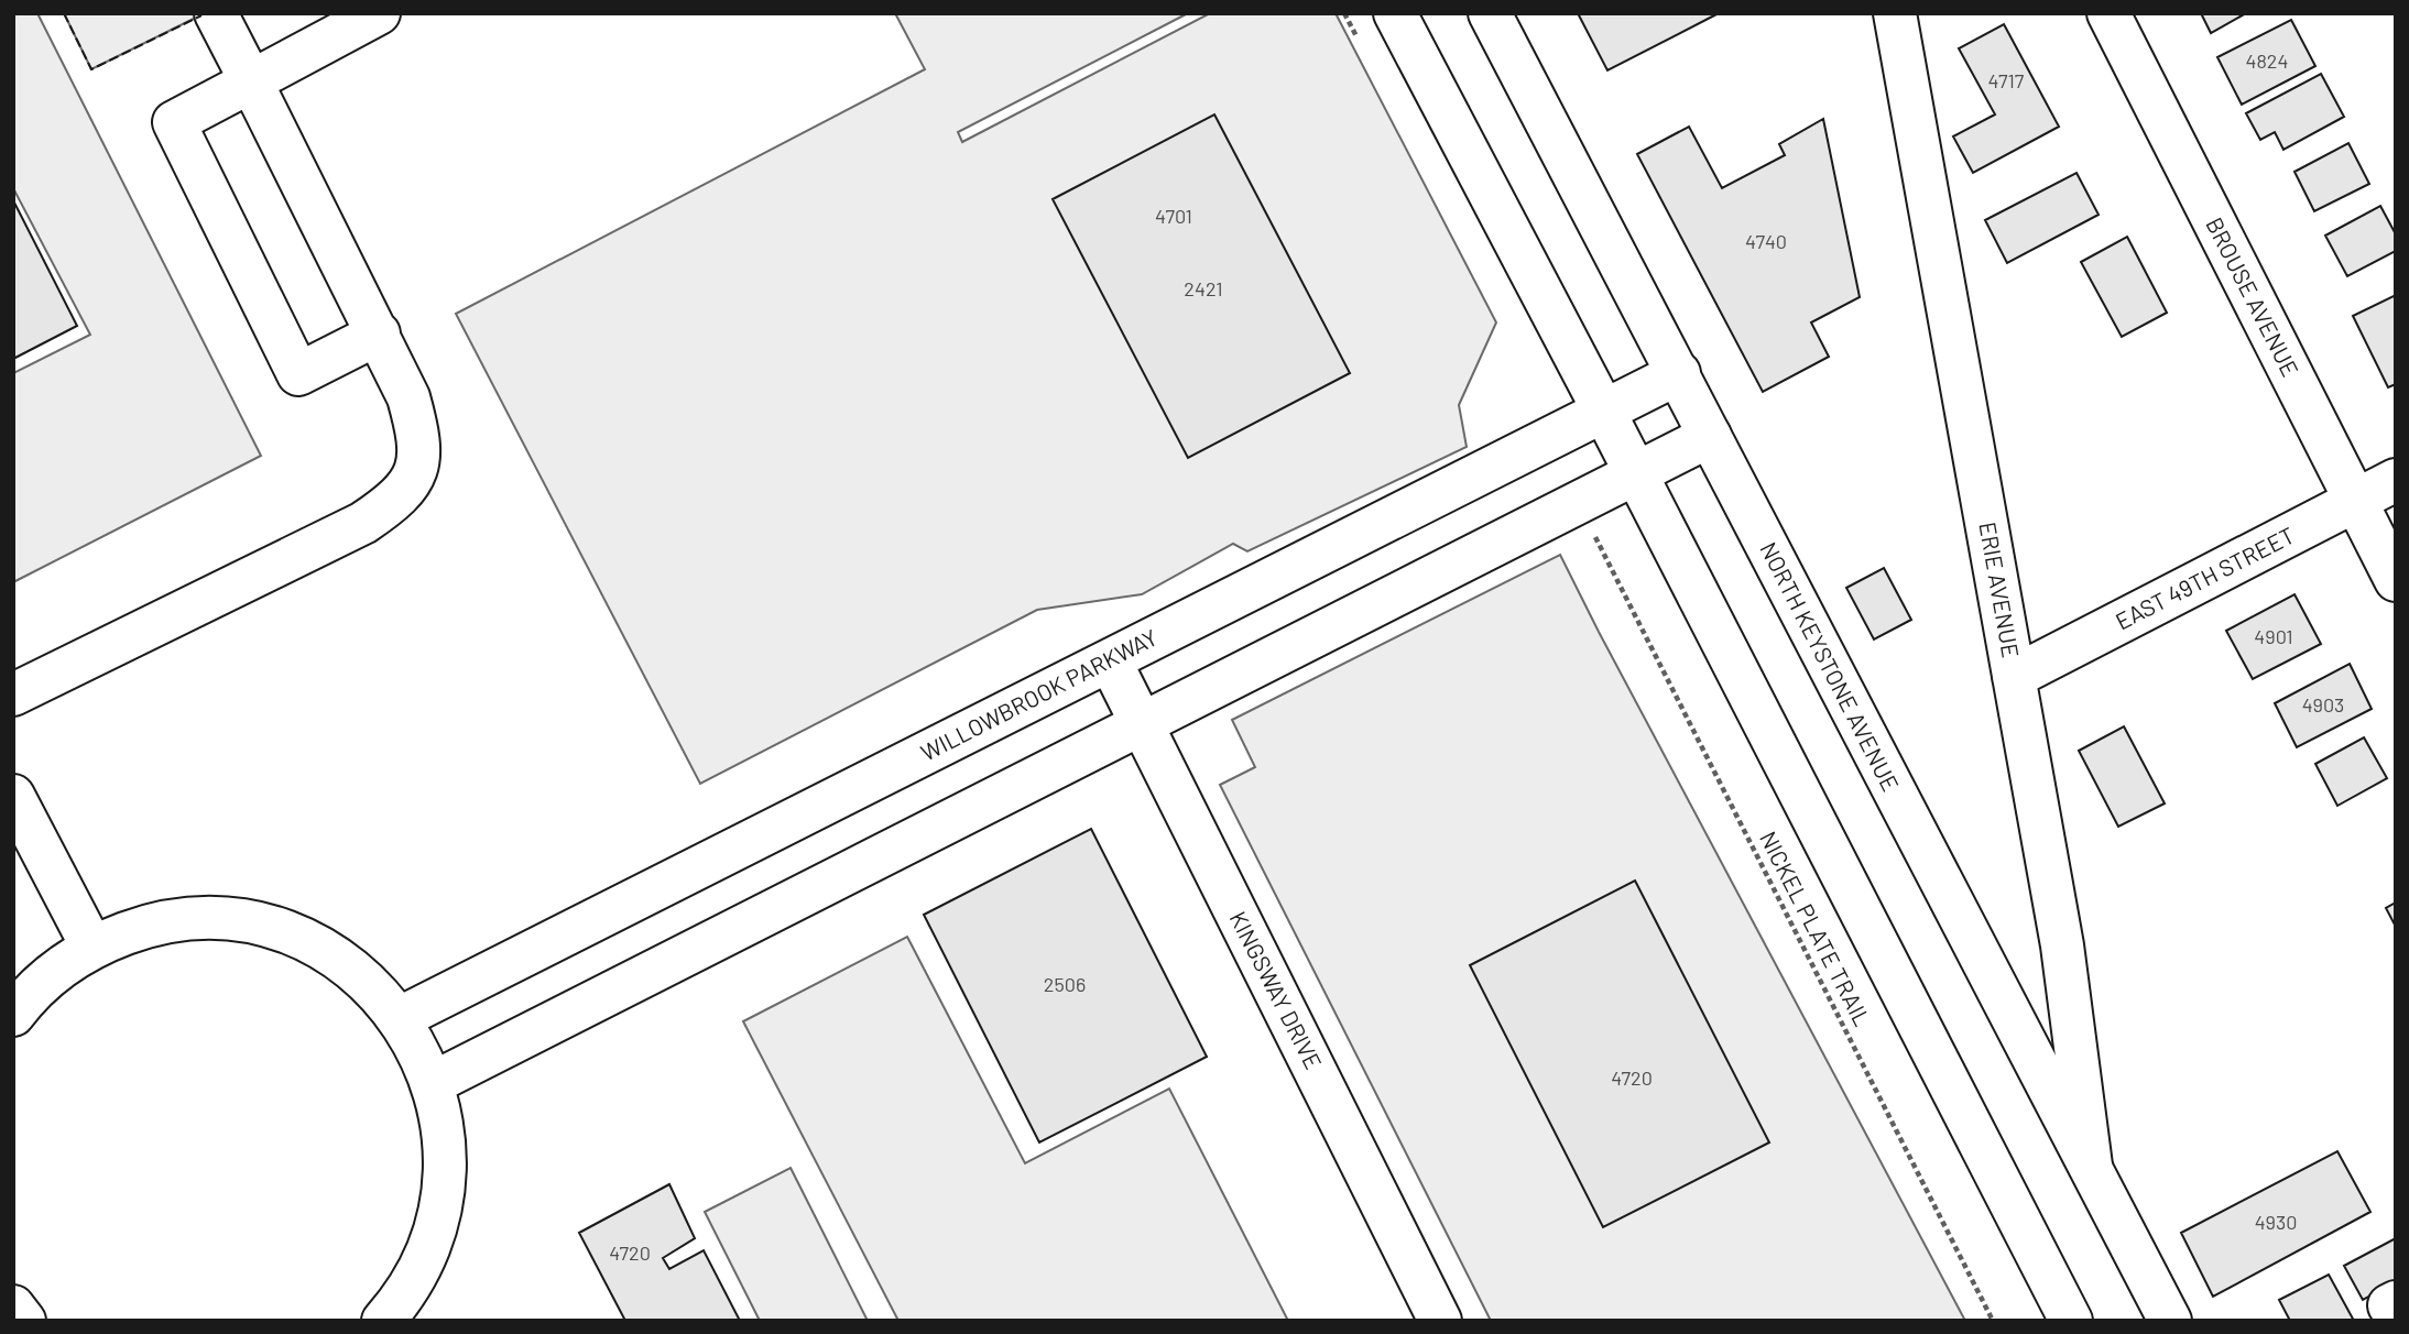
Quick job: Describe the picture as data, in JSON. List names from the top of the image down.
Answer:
{
  "streets": {
    "street": [
      "BROUSE AVENUE",
      "EAST 49TH STREET",
      "ERIE AVENUE",
      "NORTH KEYSTONE AVENUE",
      "WILLOWBROOK PARKWAY",
      "KINGSWAY DRIVE"
    ],
    "path": ["NICKEL PLATE TRAIL"]
  },
  "crossings": [
    ["BROUSE AVENUE", "EAST 49TH STREET"],
    ["EAST 49TH STREET", "ERIE AVENUE"],
    ["ERIE AVENUE", "NORTH KEYSTONE AVENUE"],
    ["NORTH KEYSTONE AVENUE", "WILLOWBROOK PARKWAY"],
    ["WILLOWBROOK PARKWAY", "KINGSWAY DRIVE"]
  ],
  "house_numbers": [
    "4824",
    "4717",
    "4701",
    "4740",
    "2421",
    "4901",
    "4903",
    "2506",
    "4720",
    "4930",
    "4720"
  ]
}
